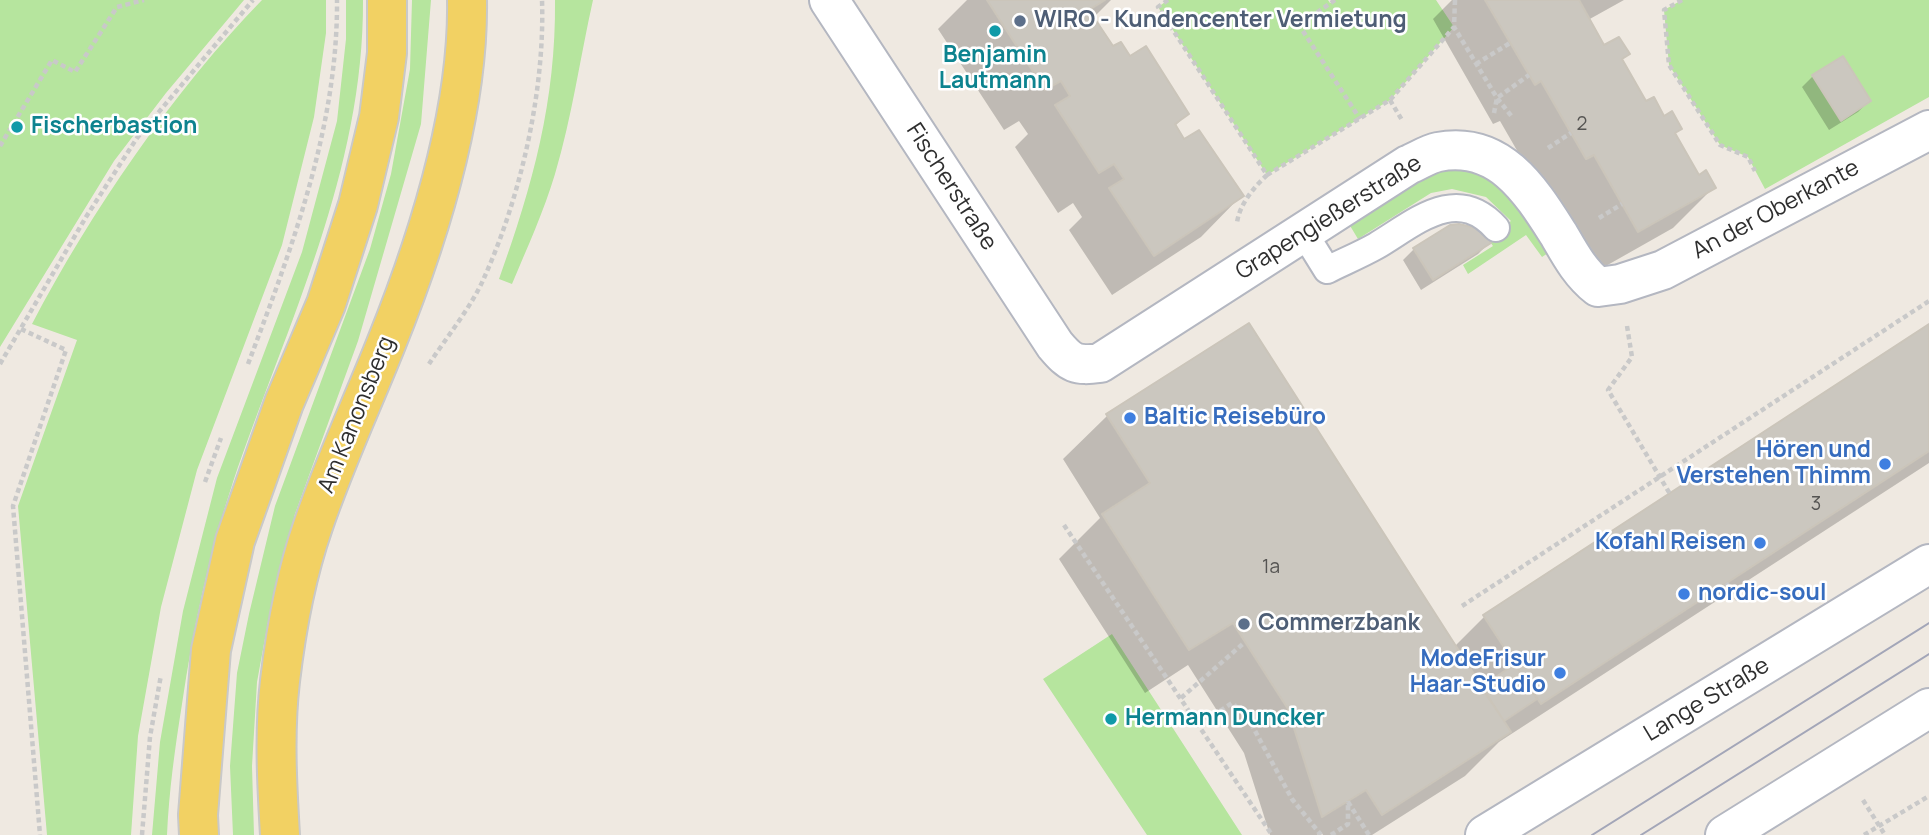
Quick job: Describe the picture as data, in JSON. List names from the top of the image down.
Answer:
{
  "streets": {
    "main road": ["Am Kanonsberg"],
    "street": [
      "Fischerstraße",
      "An der Oberkante",
      "Grapengießerstraße",
      "Lange Straße"
    ]
  },
  "crossings": [
    ["Fischerstraße", "Grapengießerstraße"],
    ["An der Oberkante", "Grapengießerstraße"]
  ],
  "places": [
    "WIRO - Kundencenter Vermietung",
    "Benjamin Lautmann",
    "Fischerbastion",
    "Baltic Reisebüro",
    "Hören und Verstehen Thimm",
    "Kofahl Reisen",
    "nordic-soul",
    "Commerzbank",
    "ModeFrisur Haar-Studio",
    "Hermann Duncker"
  ],
  "house_numbers": ["2", "3", "1a"]
}
